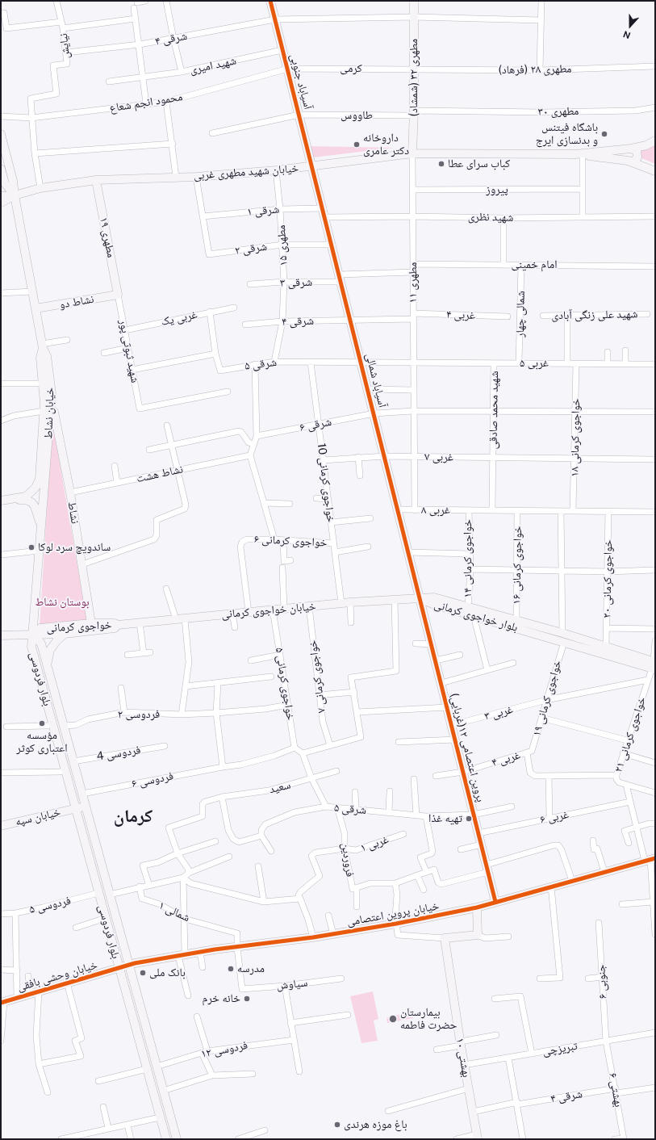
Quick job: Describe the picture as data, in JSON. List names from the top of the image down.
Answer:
{
  "streets": {
    "main road": [
      "مطهری ۳۲ (شمشاد)",
      "آسیاباد جنوبی",
      "خیابان شهید مطهری غربی",
      "مطهری ۱۹",
      "نشاط دو",
      "آسیاباد شمالی",
      "خیابان نشاط",
      "نشاط",
      "خیابان خواجوی کرمانی",
      "بلوار خواجوی کرمانی",
      "خواجوی کرمانی",
      "بلوار فردوسی",
      "پروین اعتصامی ۱۲(غربایی)",
      "خیابان سپه",
      "خیابان پروین اعتصامی",
      "خیابان وحشی بافقی",
      "بهشتی ۱۰"
    ],
    "street": [
      "شرقی ۴",
      "نیایش",
      "شهید امیری",
      "کرمی",
      "مطهری ۲۸ (فرهاد)",
      "محمود انجم شعاع",
      "مطهری ۳۰",
      "طاووس",
      "پیروز",
      "شرقی ۱",
      "شهید نظری",
      "مطهری ۱۵",
      "شرقی ۲",
      "امام خمینی",
      "شرقی ۳",
      "مطهری ۱۱",
      "شمالی چهار",
      "۴ غربی",
      "شهید علی زنگی آبادی",
      "غربی یک",
      "شهید ثبوتی پور",
      "۵ غربی",
      "شرقی ۵",
      "شهید محمد صادقی",
      "شرقی ۶",
      "خواجوی کرمانی ۱۸",
      "۷ غربی",
      "نشاط هشت",
      "خواجوی کرمانی 10",
      "۸ غربی",
      "خواجوی کرمانی ۶",
      "خواجوی کرمانی ۱۴",
      "خواجوی کرمانی ۱۶",
      "خواجوی کرمانی ۲۰",
      "خواجوی کرمانی ۷",
      "خواجوی کرمانی ۵",
      "خواجوی کرمانی ۱۹",
      "غربی ۳",
      "فردوسی ۲",
      "خواجوی کرمانی ۲۱",
      "فردوسی 4",
      "غربی ۴",
      "فردوسی ۶",
      "سعید",
      "غربی ۶",
      "غربی ۱",
      "فروردین",
      "فردوسی ۵",
      "شمالی ۱",
      "جنوبی ۶",
      "سیاوش",
      "تبریزچی",
      "فردوسی ۱۲",
      "بهشتی ۶"
    ]
  },
  "crossings": [
    ["شرقی ۴", "نیایش"],
    ["شرقی ۴", "مطهری ۳۲ (شمشاد)"],
    ["شرقی ۴", "آسیاباد جنوبی"],
    ["شرقی ۴", "مطهری ۱۵"],
    ["شرقی ۴", "۴ غربی"],
    ["شرقی ۴", "آسیاباد شمالی"],
    ["شرقی ۴", "بهشتی ۶"],
    ["نیایش", "محمود انجم شعاع"],
    ["شهید امیری", "آسیاباد جنوبی"],
    ["کرمی", "مطهری ۲۸ (فرهاد)"],
    ["کرمی", "مطهری ۳۲ (شمشاد)"],
    ["کرمی", "آسیاباد جنوبی"],
    ["کرمی", "محمود انجم شعاع"],
    ["مطهری ۲۸ (فرهاد)", "مطهری ۳۲ (شمشاد)"],
    ["مطهری ۳۲ (شمشاد)", "مطهری ۳۰"],
    ["مطهری ۳۲ (شمشاد)", "طاووس"],
    ["مطهری ۳۲ (شمشاد)", "خیابان شهید مطهری غربی"],
    ["مطهری ۳۲ (شمشاد)", "مطهری ۱۱"],
    ["آسیاباد جنوبی", "محمود انجم شعاع"],
    ["آسیاباد جنوبی", "طاووس"],
    ["آسیاباد جنوبی", "خیابان شهید مطهری غربی"],
    ["آسیاباد جنوبی", "آسیاباد شمالی"],
    ["مطهری ۳۰", "طاووس"],
    ["خیابان شهید مطهری غربی", "مطهری ۱۹"],
    ["خیابان شهید مطهری غربی", "مطهری ۱۵"],
    ["خیابان شهید مطهری غربی", "مطهری ۱۱"],
    ["خیابان شهید مطهری غربی", "آسیاباد شمالی"],
    ["خیابان شهید مطهری غربی", "خیابان نشاط"],
    ["پیروز", "مطهری ۱۱"],
    ["شرقی ۱", "مطهری ۱۵"],
    ["شرقی ۱", "شرقی ۲"],
    ["شرقی ۱", "آسیاباد شمالی"],
    ["شهید نظری", "مطهری ۱۱"],
    ["شهید نظری", "آسیاباد شمالی"],
    ["مطهری ۱۹", "نشاط دو"],
    ["مطهری ۱۹", "شهید ثبوتی پور"],
    ["مطهری ۱۵", "شرقی ۲"],
    ["مطهری ۱۵", "شرقی ۳"],
    ["مطهری ۱۵", "شرقی ۵"],
    ["شرقی ۲", "آسیاباد شمالی"],
    ["امام خمینی", "مطهری ۱۱"],
    ["امام خمینی", "شمالی چهار"],
    ["شرقی ۳", "مطهری ۱۱"],
    ["شرقی ۳", "آسیاباد شمالی"],
    ["مطهری ۱۱", "۴ غربی"],
    ["مطهری ۱۱", "۵ غربی"],
    ["مطهری ۱۱", "شرقی ۵"],
    ["مطهری ۱۱", "شرقی ۶"],
    ["مطهری ۱۱", "۷ غربی"],
    ["مطهری ۱۱", "۸ غربی"],
    ["نشاط دو", "شهید ثبوتی پور"],
    ["نشاط دو", "خیابان نشاط"],
    ["شمالی چهار", "۵ غربی"],
    ["۴ غربی", "آسیاباد شمالی"],
    ["غربی یک", "شهید ثبوتی پور"],
    ["غربی یک", "شرقی ۵"],
    ["۵ غربی", "شرقی ۵"],
    ["۵ غربی", "شهید محمد صادقی"],
    ["۵ غربی", "خواجوی کرمانی ۱۸"],
    ["شرقی ۵", "آسیاباد شمالی"],
    ["شرقی ۵", "خواجوی کرمانی 10"],
    ["شرقی ۵", "پروین اعتصامی ۱۲(غربایی)"],
    ["شرقی ۵", "فروردین"],
    ["آسیاباد شمالی", "شرقی ۶"],
    ["آسیاباد شمالی", "۷ غربی"],
    ["آسیاباد شمالی", "۸ غربی"],
    ["آسیاباد شمالی", "خیابان خواجوی کرمانی"],
    ["آسیاباد شمالی", "بلوار خواجوی کرمانی"],
    ["آسیاباد شمالی", "پروین اعتصامی ۱۲(غربایی)"],
    ["شهید محمد صادقی", "شرقی ۶"],
    ["شهید محمد صادقی", "۷ غربی"],
    ["شهید محمد صادقی", "۸ غربی"],
    ["خیابان نشاط", "نشاط"],
    ["خیابان نشاط", "خواجوی کرمانی"],
    ["خیابان نشاط", "بلوار فردوسی"],
    ["شرقی ۶", "خواجوی کرمانی ۱۸"],
    ["شرقی ۶", "خواجوی کرمانی 10"],
    ["خواجوی کرمانی ۱۸", "۷ غربی"],
    ["خواجوی کرمانی ۱۸", "۸ غربی"],
    ["۷ غربی", "خواجوی کرمانی 10"],
    ["نشاط هشت", "نشاط"],
    ["خواجوی کرمانی 10", "خواجوی کرمانی ۶"],
    ["خواجوی کرمانی 10", "خیابان خواجوی کرمانی"],
    ["۸ غربی", "خواجوی کرمانی ۱۴"],
    ["۸ غربی", "خواجوی کرمانی ۱۶"],
    ["۸ غربی", "خواجوی کرمانی ۲۰"],
    ["نشاط", "خواجوی کرمانی"],
    ["خواجوی کرمانی ۶", "خیابان خواجوی کرمانی"],
    ["خواجوی کرمانی ۱۴", "بلوار خواجوی کرمانی"],
    ["خواجوی کرمانی ۱۶", "بلوار خواجوی کرمانی"],
    ["خواجوی کرمانی ۲۰", "بلوار خواجوی کرمانی"],
    ["خیابان خواجوی کرمانی", "بلوار خواجوی کرمانی"],
    ["خیابان خواجوی کرمانی", "خواجوی کرمانی"],
    ["خیابان خواجوی کرمانی", "خواجوی کرمانی ۷"],
    ["خیابان خواجوی کرمانی", "خواجوی کرمانی ۵"],
    ["خیابان خواجوی کرمانی", "پروین اعتصامی ۱۲(غربایی)"],
    ["بلوار خواجوی کرمانی", "خواجوی کرمانی ۱۹"],
    ["بلوار خواجوی کرمانی", "خواجوی کرمانی ۲۱"],
    ["بلوار خواجوی کرمانی", "پروین اعتصامی ۱۲(غربایی)"],
    ["خواجوی کرمانی", "بلوار فردوسی"],
    ["بلوار فردوسی", "فردوسی ۲"],
    ["بلوار فردوسی", "فردوسی 4"],
    ["بلوار فردوسی", "فردوسی ۶"],
    ["بلوار فردوسی", "خیابان سپه"],
    ["بلوار فردوسی", "فردوسی ۵"],
    ["بلوار فردوسی", "خیابان پروین اعتصامی"],
    ["بلوار فردوسی", "خیابان وحشی بافقی"],
    ["بلوار فردوسی", "فردوسی ۱۲"],
    ["خواجوی کرمانی ۵", "فردوسی ۲"],
    ["خواجوی کرمانی ۵", "فردوسی ۶"],
    ["خواجوی کرمانی ۱۹", "غربی ۳"],
    ["خواجوی کرمانی ۱۹", "غربی ۴"],
    ["غربی ۳", "خواجوی کرمانی ۲۱"],
    ["غربی ۳", "پروین اعتصامی ۱۲(غربایی)"],
    ["پروین اعتصامی ۱۲(غربایی)", "غربی ۴"],
    ["پروین اعتصامی ۱۲(غربایی)", "غربی ۶"],
    ["پروین اعتصامی ۱۲(غربایی)", "خیابان پروین اعتصامی"],
    ["غربی ۱", "فروردین"],
    ["شمالی ۱", "خیابان پروین اعتصامی"],
    ["شمالی ۱", "سیاوش"],
    ["خیابان پروین اعتصامی", "خیابان وحشی بافقی"],
    ["خیابان پروین اعتصامی", "سیاوش"],
    ["جنوبی ۶", "تبریزچی"],
    ["جنوبی ۶", "بهشتی ۶"],
    ["تبریزچی", "بهشتی ۱۰"],
    ["تبریزچی", "بهشتی ۶"]
  ],
  "districts": ["کرمان"],
  "parks": ["بوستان نشاط"],
  "places": [
    "باشگاه فیتنس و بدنسازی ایرج",
    "داروخانه دکتر عامری",
    "کباب سرای عطا",
    "ساندویچ سرد لوکا",
    "مؤسسه اعتباری کوثر",
    "تهیه غذا",
    "مدرسه",
    "بانک ملی",
    "خانه خرم",
    "بیمارستان حضرت فاطمه",
    "باغ موزه هرندی"
  ],
  "north": "bottom"
}
